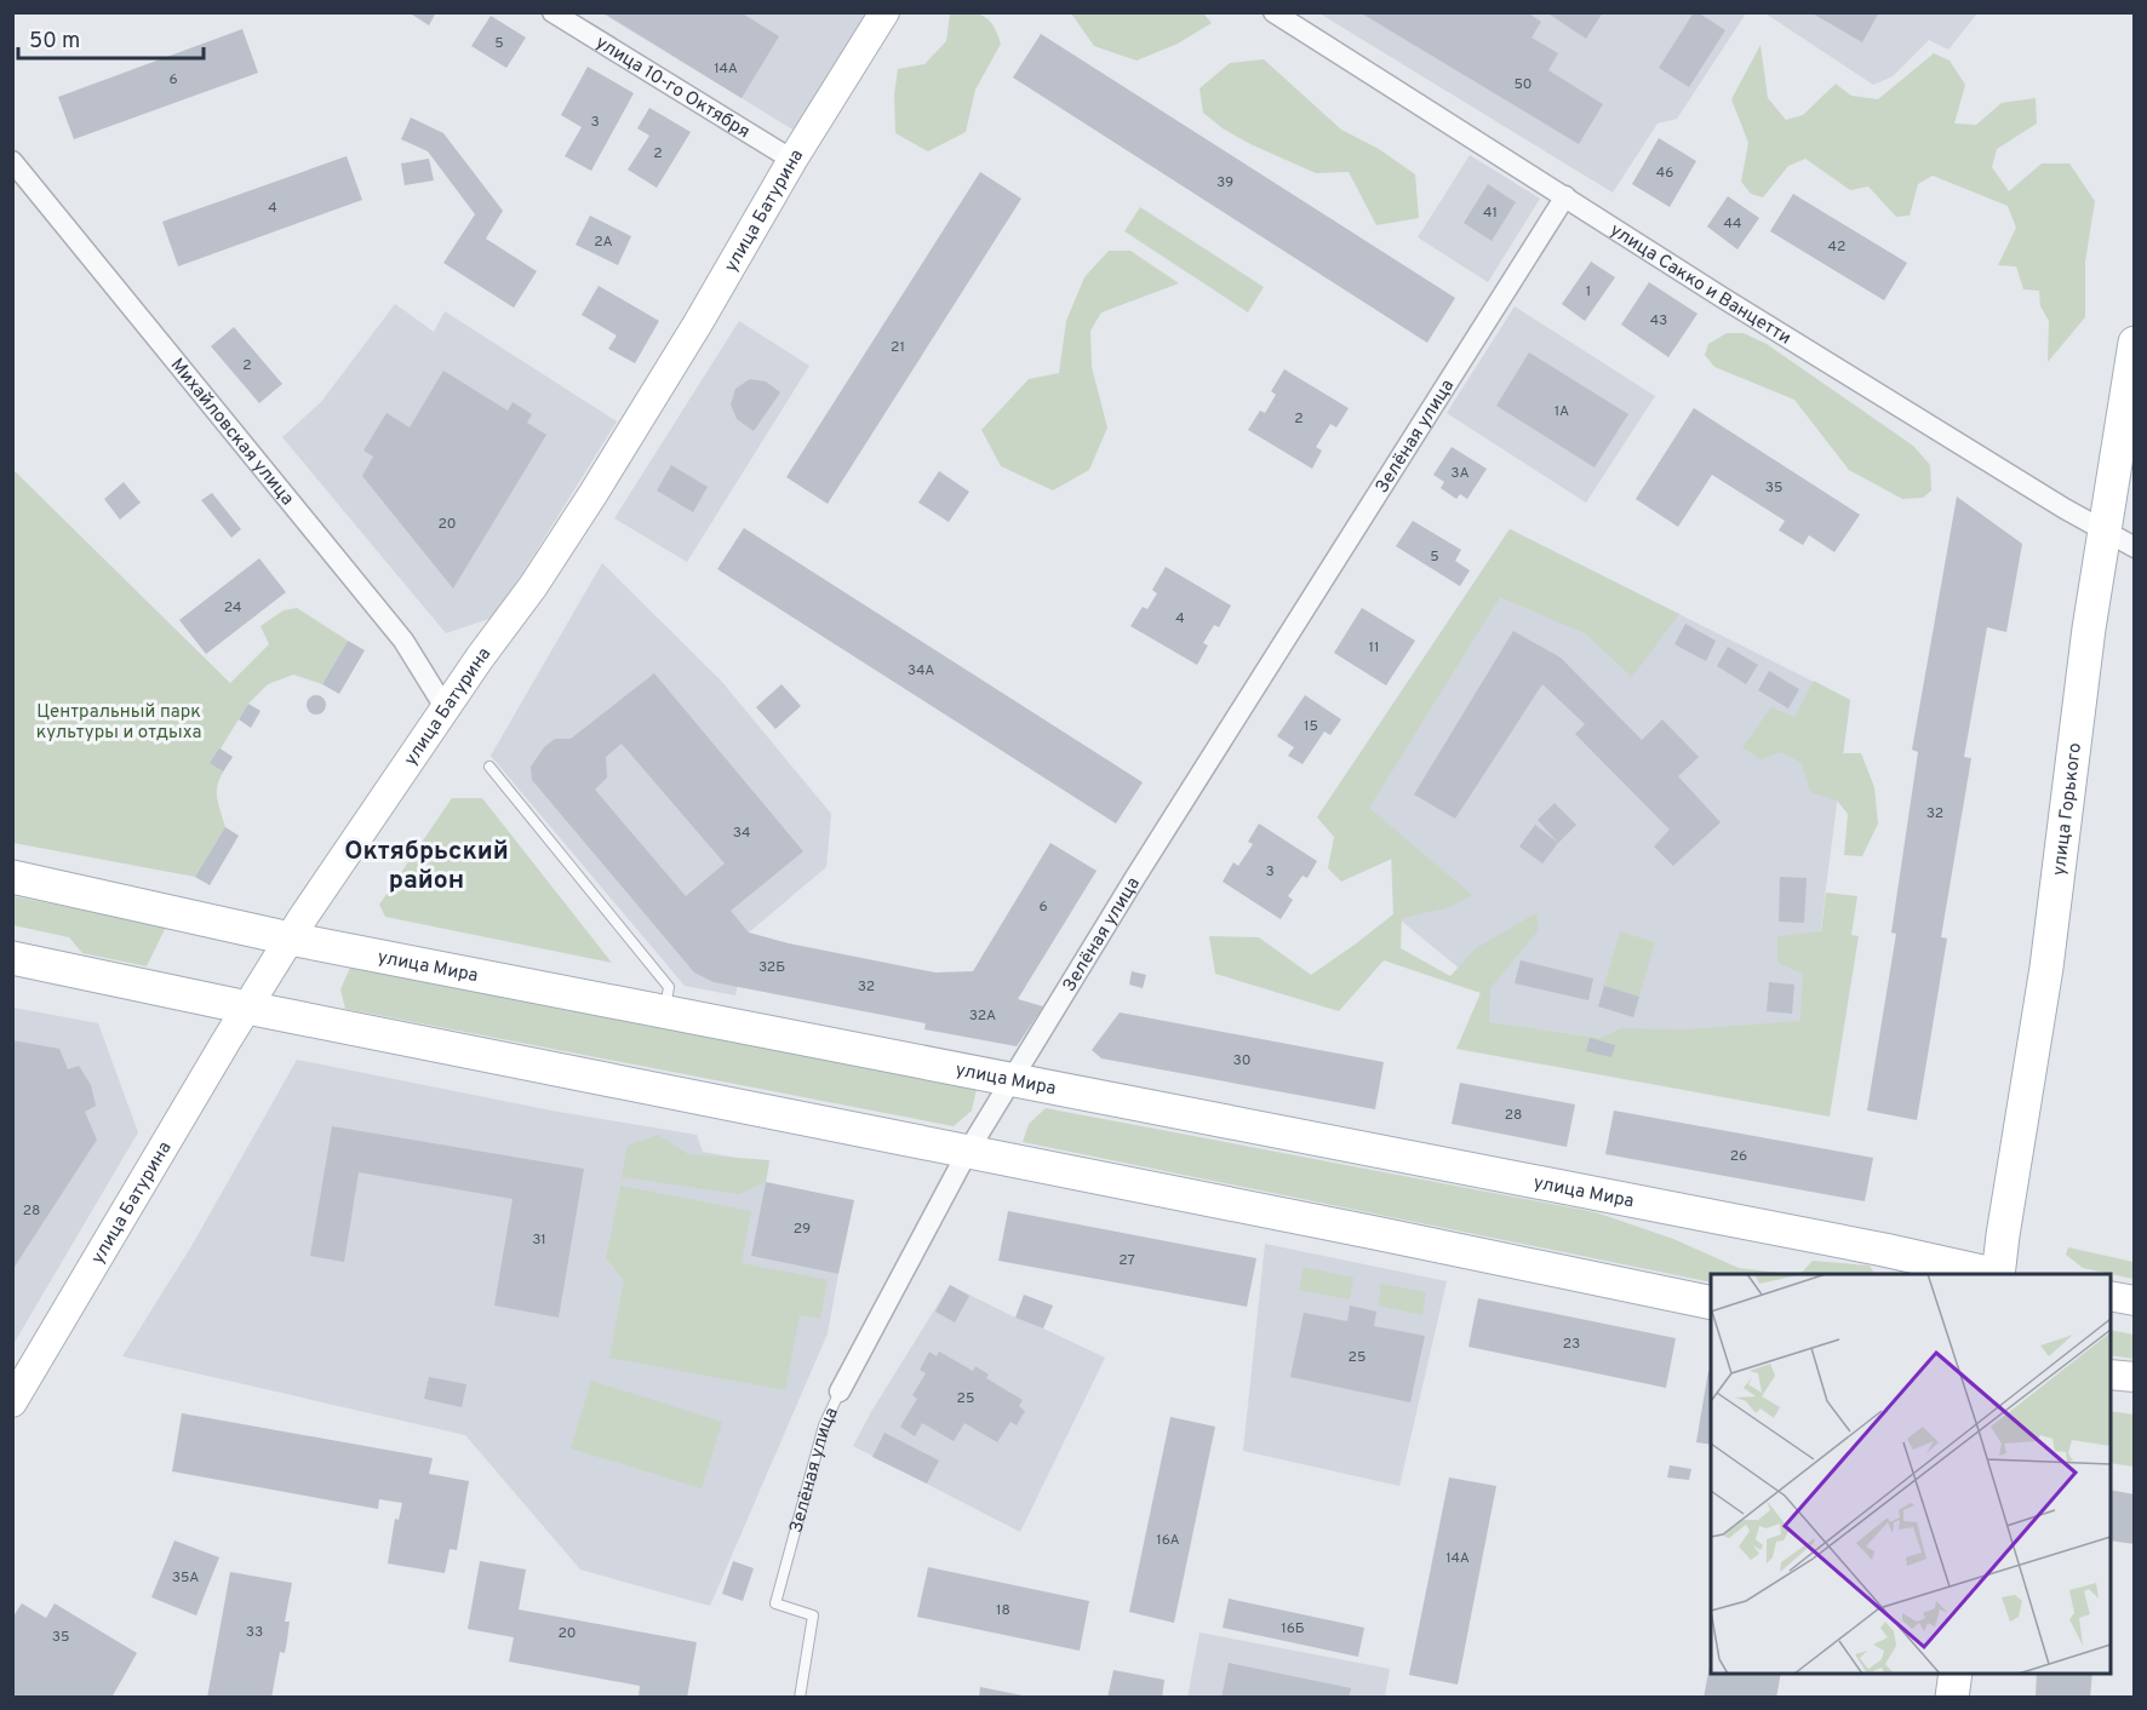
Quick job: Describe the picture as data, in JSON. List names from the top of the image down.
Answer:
{
  "streets": {
    "main road": ["улица Батурина", "улица Горького", "улица Мира"],
    "street": [
      "улица 10-го Октября",
      "улица Сакко и Ванцетти",
      "Михайловская улица",
      "Зелёная улица"
    ]
  },
  "crossings": [
    ["улица 10-го Октября", "улица Батурина"],
    ["улица Батурина", "Михайловская улица"],
    ["улица Батурина", "улица Мира"],
    ["улица Сакко и Ванцетти", "Зелёная улица"],
    ["улица Сакко и Ванцетти", "улица Горького"],
    ["Зелёная улица", "улица Мира"]
  ],
  "districts": ["Октябрьский район"],
  "parks": ["Центральный парк культуры и отдыха"],
  "house_numbers": [
    "5",
    "14А",
    "6",
    "50",
    "3",
    "2",
    "46",
    "39",
    "4",
    "41",
    "44",
    "2А",
    "42",
    "1",
    "43",
    "21",
    "2",
    "1А",
    "2",
    "3А",
    "35",
    "20",
    "5",
    "24",
    "4",
    "11",
    "34А",
    "15",
    "32",
    "34",
    "3",
    "6",
    "32Б",
    "32",
    "32А",
    "30",
    "28",
    "26",
    "28",
    "29",
    "31",
    "27",
    "23",
    "25",
    "25",
    "16А",
    "14А",
    "35А",
    "18",
    "16Б",
    "33",
    "20",
    "35"
  ],
  "scale_bar": "50 m"
}
